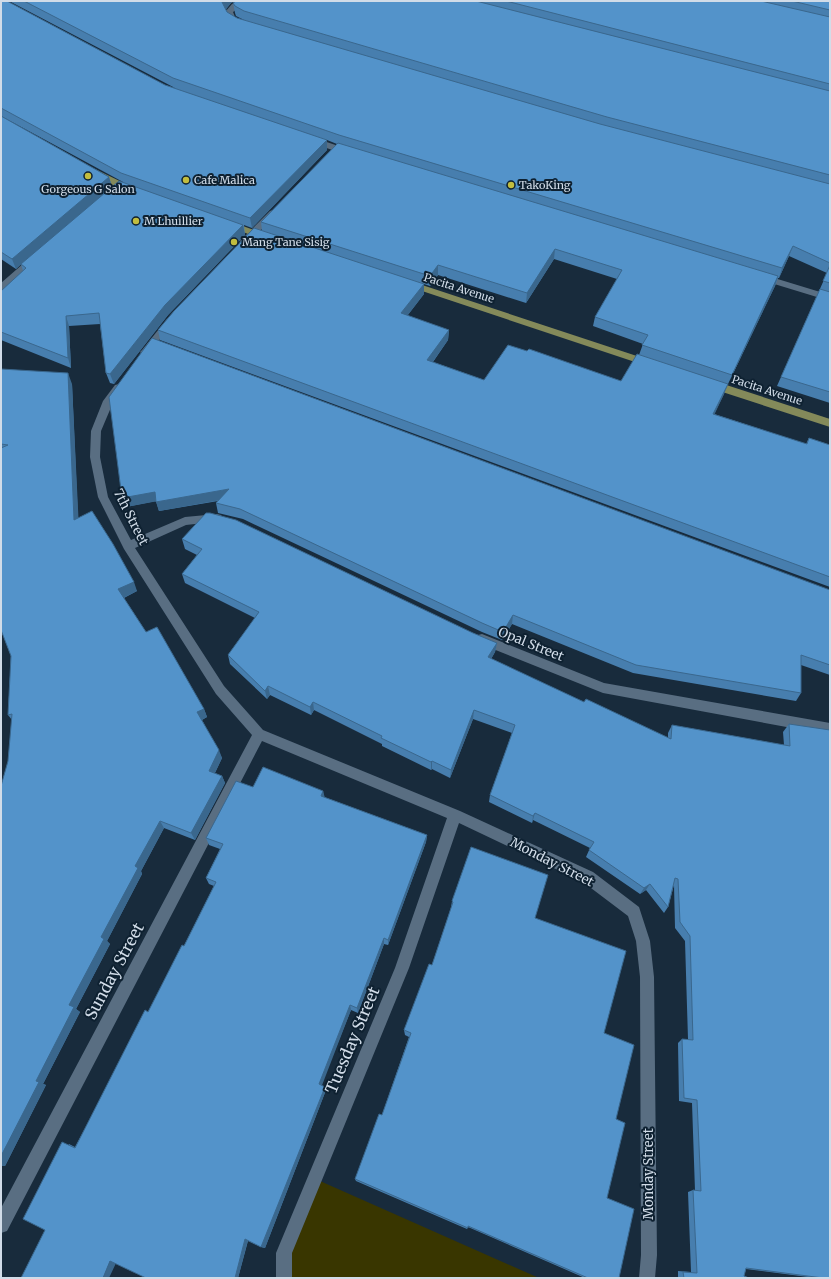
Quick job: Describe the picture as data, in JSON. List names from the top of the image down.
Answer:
{
  "streets": {
    "main road": ["Pacita Avenue"],
    "street": [
      "7th Street",
      "Opal Street",
      "Monday Street",
      "Sunday Street",
      "Tuesday Street"
    ]
  },
  "crossings": [
    ["7th Street", "Monday Street"],
    ["7th Street", "Sunday Street"],
    ["Monday Street", "Sunday Street"],
    ["Monday Street", "Tuesday Street"]
  ],
  "places": [
    "Gorgeous G Salon",
    "Cafe Malica",
    "TakoKing",
    "M Lhuillier",
    "Mang Tane Sisig"
  ]
}
